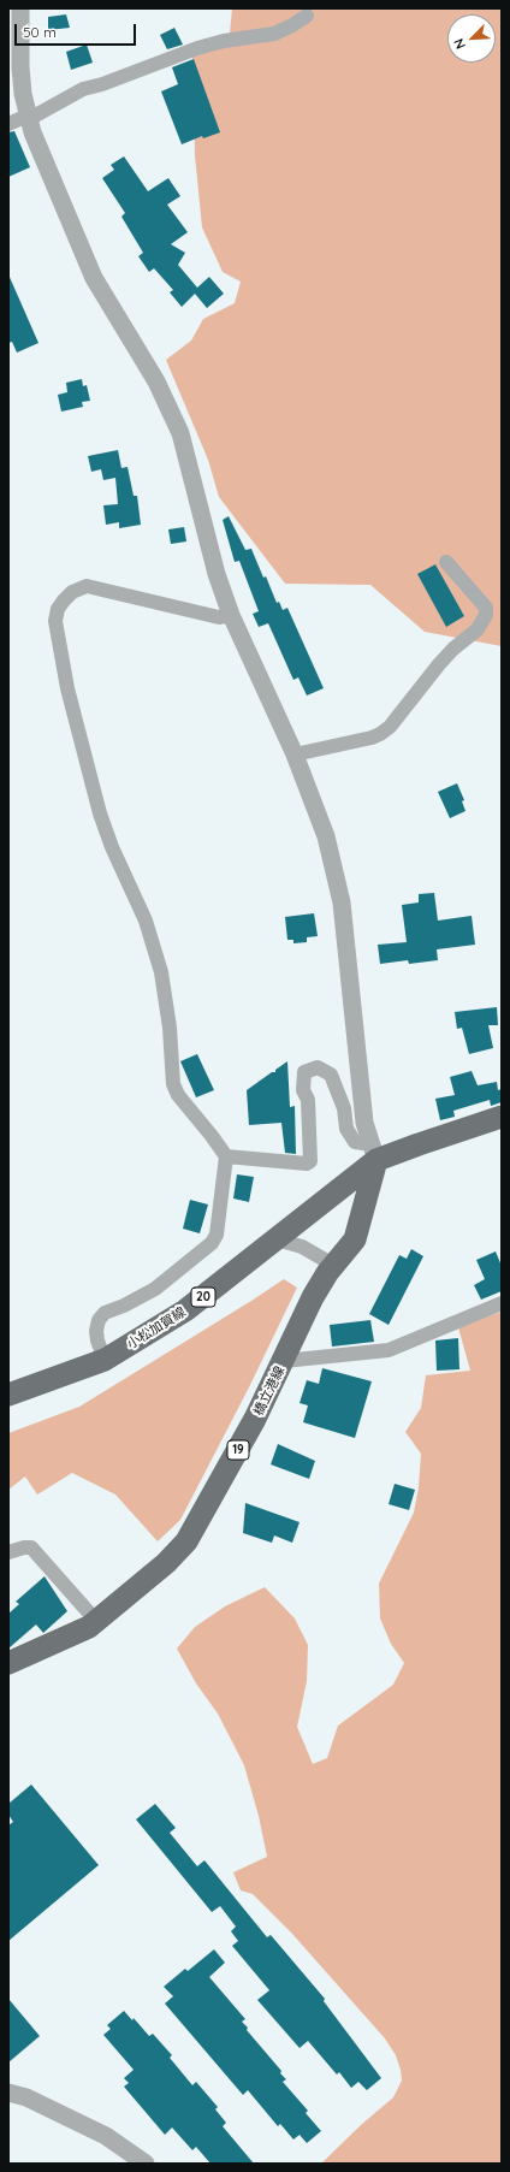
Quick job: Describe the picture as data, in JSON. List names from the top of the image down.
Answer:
{
  "streets": {
    "main road": [
      "20",
      "小松加賀線",
      "橋立港線",
      "19"
    ]
  },
  "crossings": [
    ["小松加賀線", "橋立港線"]
  ],
  "scale_bar": "50 m",
  "north": "bottom left"
}
